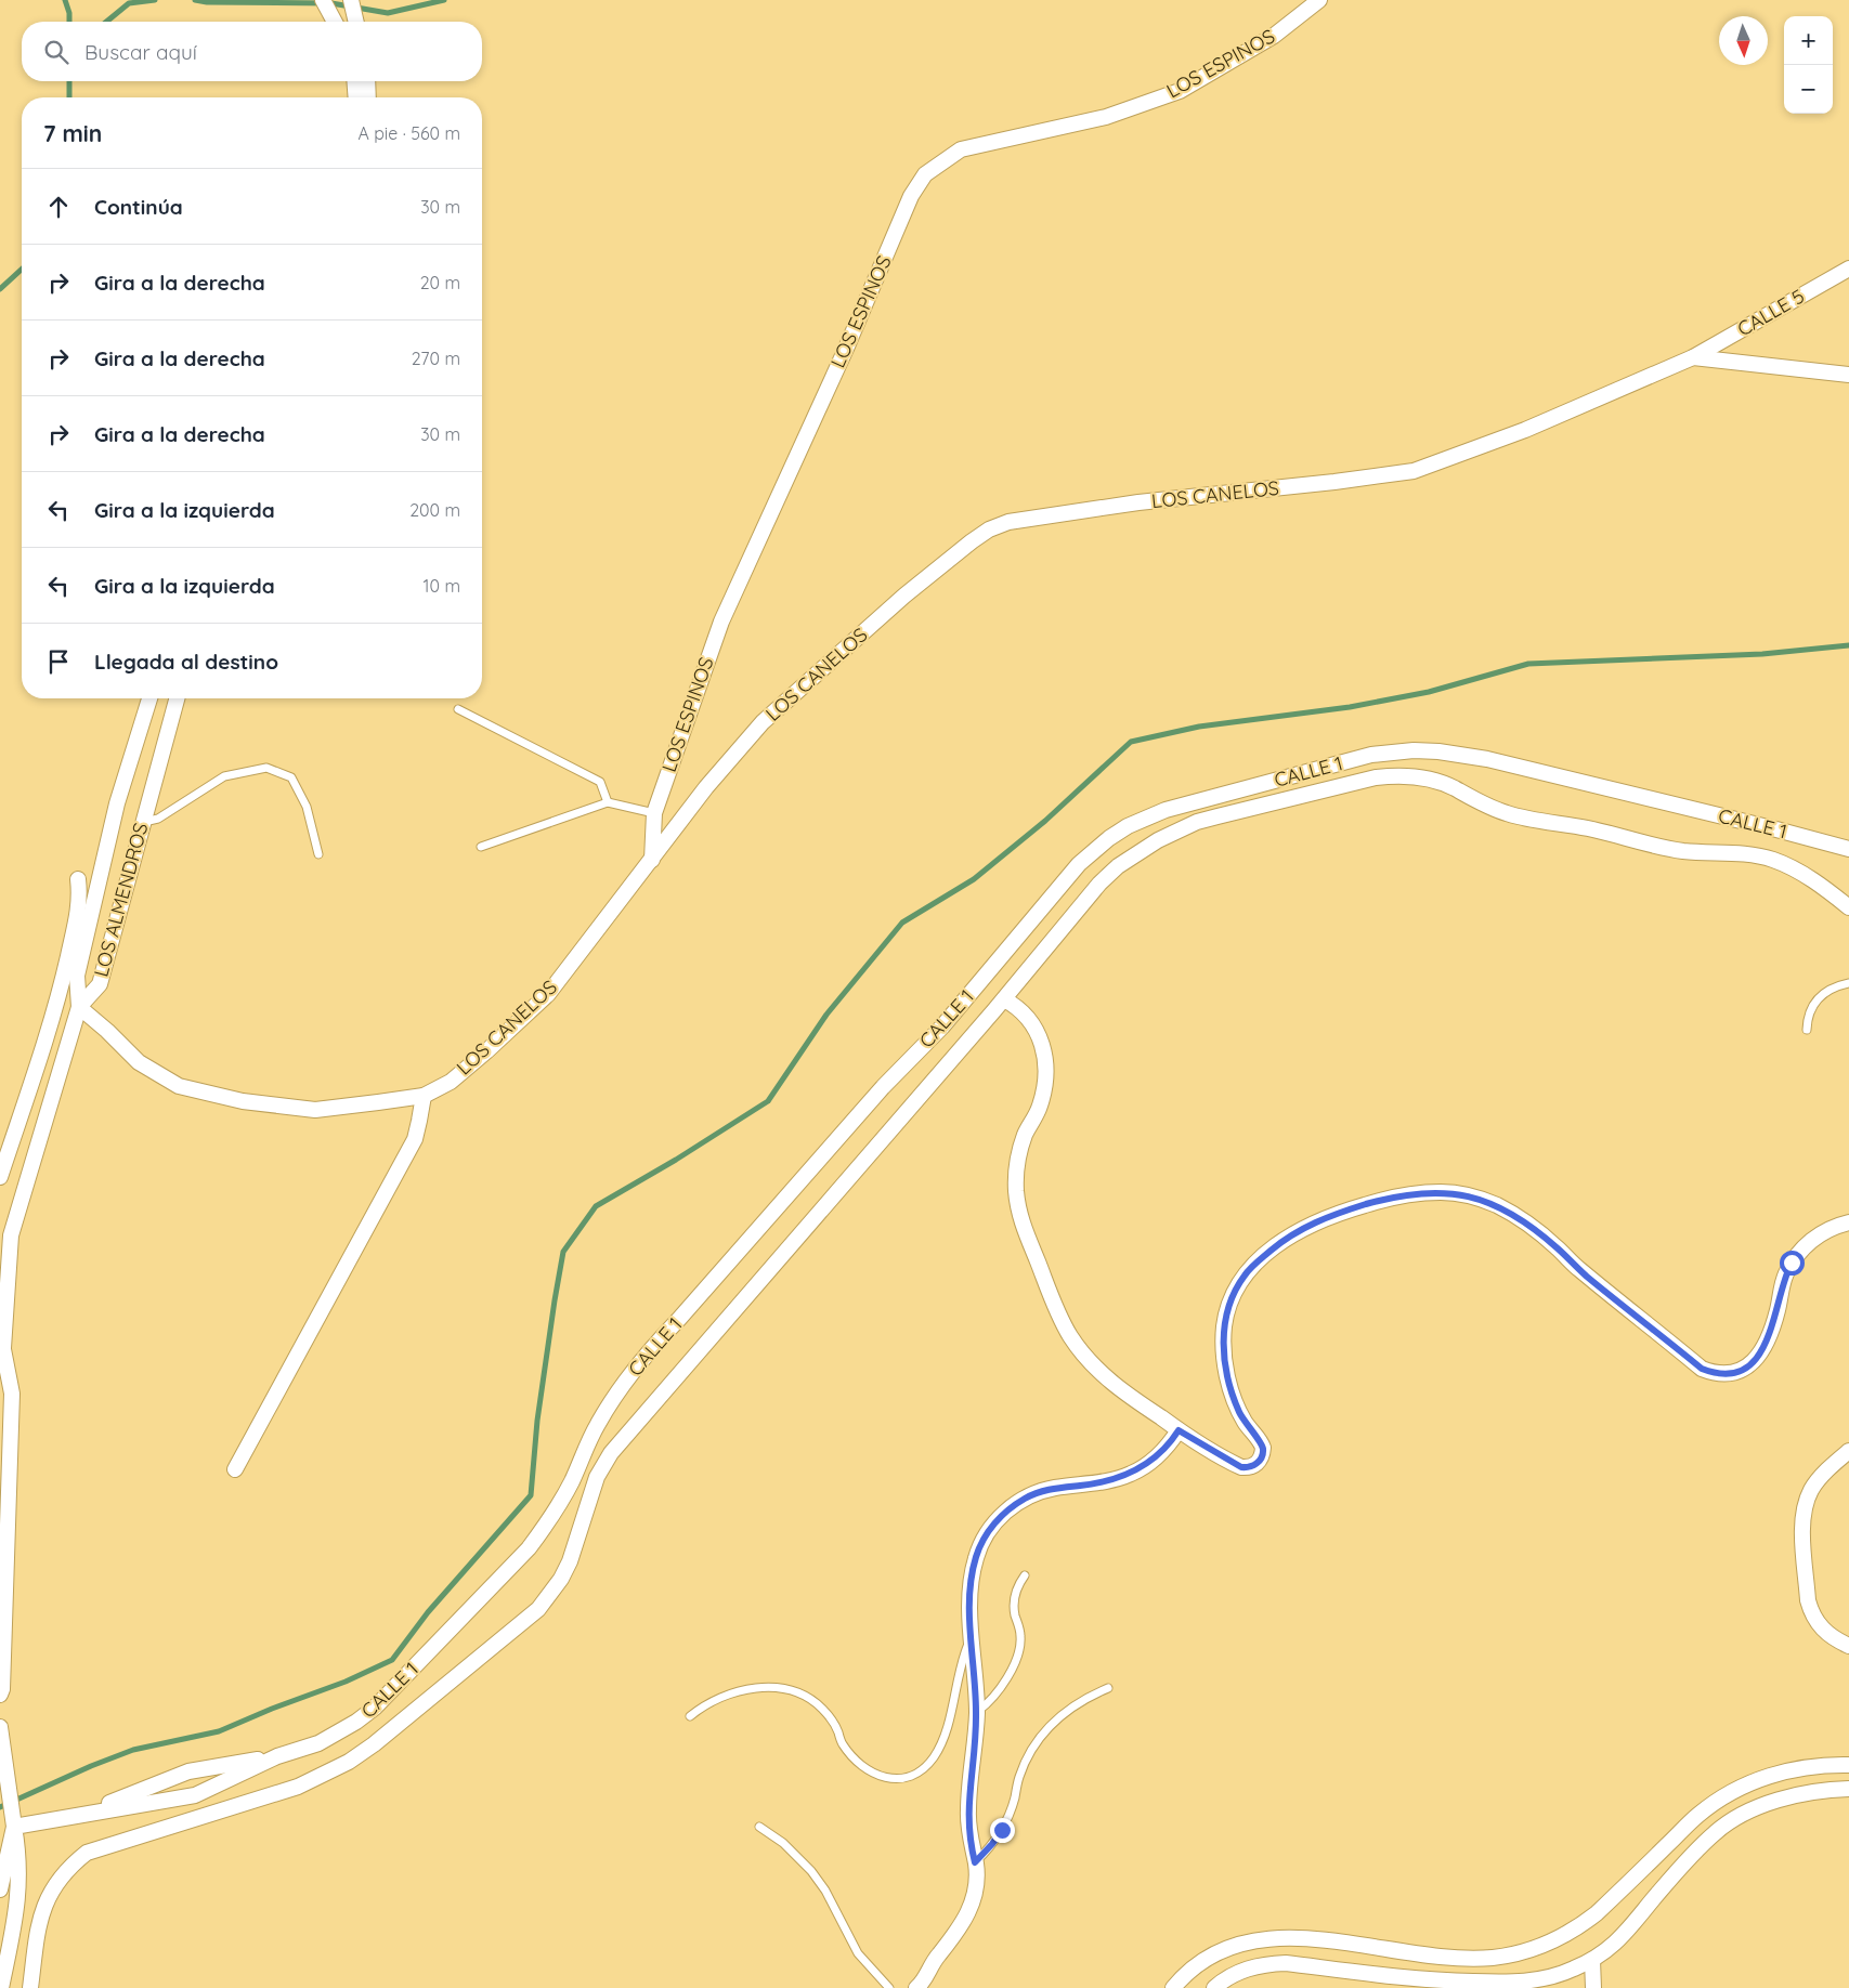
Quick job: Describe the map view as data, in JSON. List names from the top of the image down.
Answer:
{
  "streets": {
    "street": [
      "LOS ESPINOS",
      "CALLE 5",
      "LOS CANELOS",
      "CALLE 1",
      "LOS ALMENDROS"
    ]
  },
  "crossings": [
    ["LOS ESPINOS", "LOS CANELOS"],
    ["CALLE 5", "LOS CANELOS"],
    ["LOS CANELOS", "LOS ALMENDROS"]
  ],
  "north": "bottom",
  "page": {
    "map_buttons": ["+", "−"],
    "search": "Buscar aquí",
    "heading": ["7 min", "A pie · 560 m"],
    "list": [
      ["Continúa", "30 m"],
      ["Gira a la derecha", "20 m"],
      ["Gira a la derecha", "270 m"],
      ["Gira a la derecha", "30 m"],
      ["Gira a la izquierda", "200 m"],
      ["Gira a la izquierda", "10 m"],
      "Llegada al destino"
    ]
  }
}
